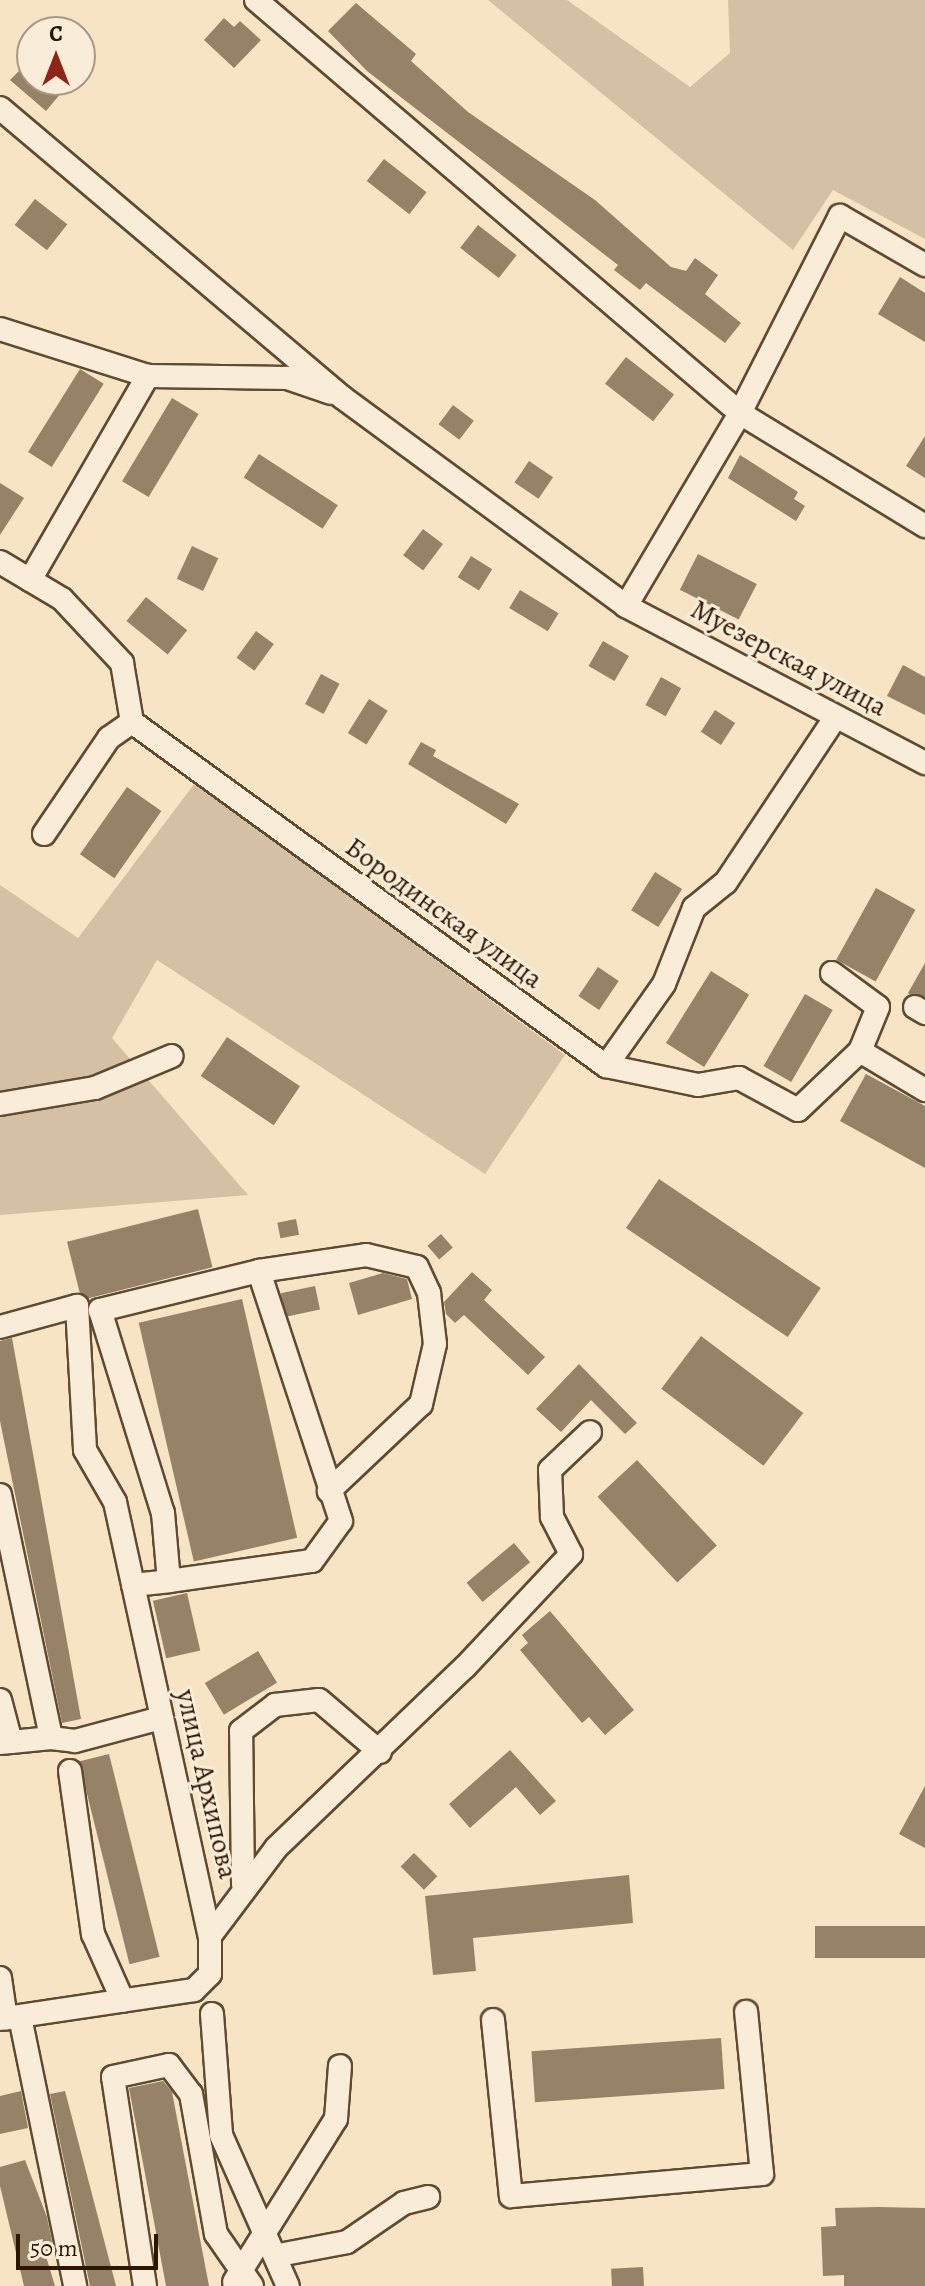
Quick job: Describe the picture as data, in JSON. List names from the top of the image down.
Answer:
{
  "streets": {
    "street": ["Муезерская улица", "Бородинская улица", "улица Архипова"]
  },
  "scale_bar": "50 m",
  "north": "top"
}
